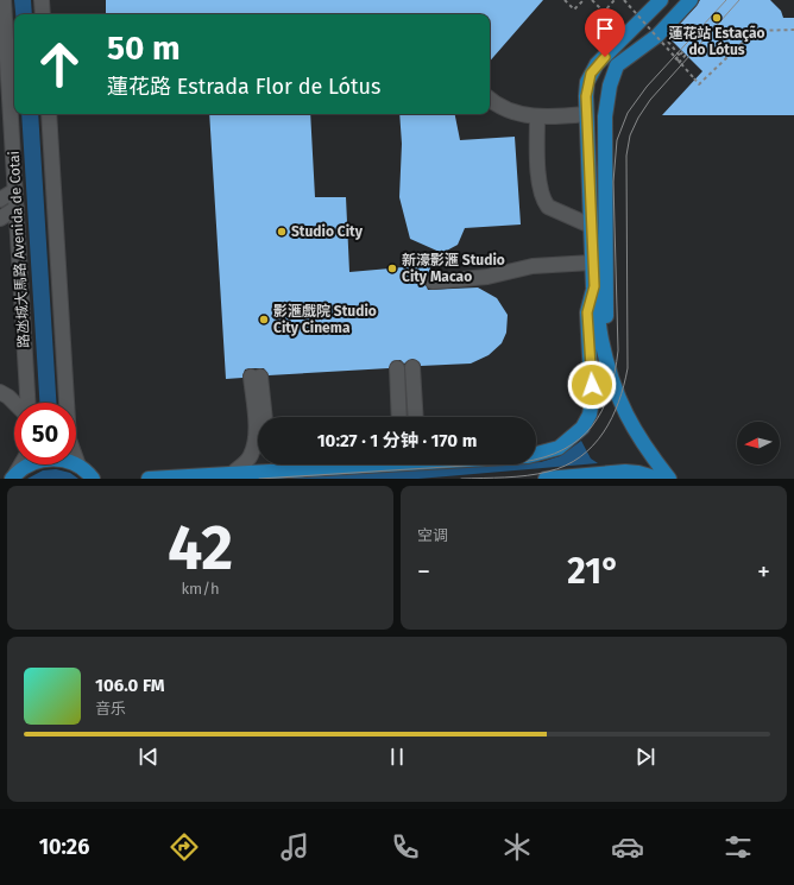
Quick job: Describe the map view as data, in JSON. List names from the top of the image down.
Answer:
{
  "streets": {
    "street": ["路氹城大馬路 Avenida de Cotai"]
  },
  "places": [
    "蓮花站 Estação do Lótus",
    "Studio City",
    "新濠影滙 Studio City Macao",
    "影滙戲院 Studio City Cinema"
  ],
  "north": "left",
  "page": {
    "turn": ["50 m", "蓮花路 Estrada Flor de Lótus"],
    "limit": "50",
    "trip": "10:27 · 1 分钟 · 170 m",
    "tile": [
      ["42", "km/h"],
      "空调"
    ],
    "heat": ["−", "21°", "+"],
    "song": ["106.0 FM", "音乐"],
    "tabs": "10:26"
  }
}
